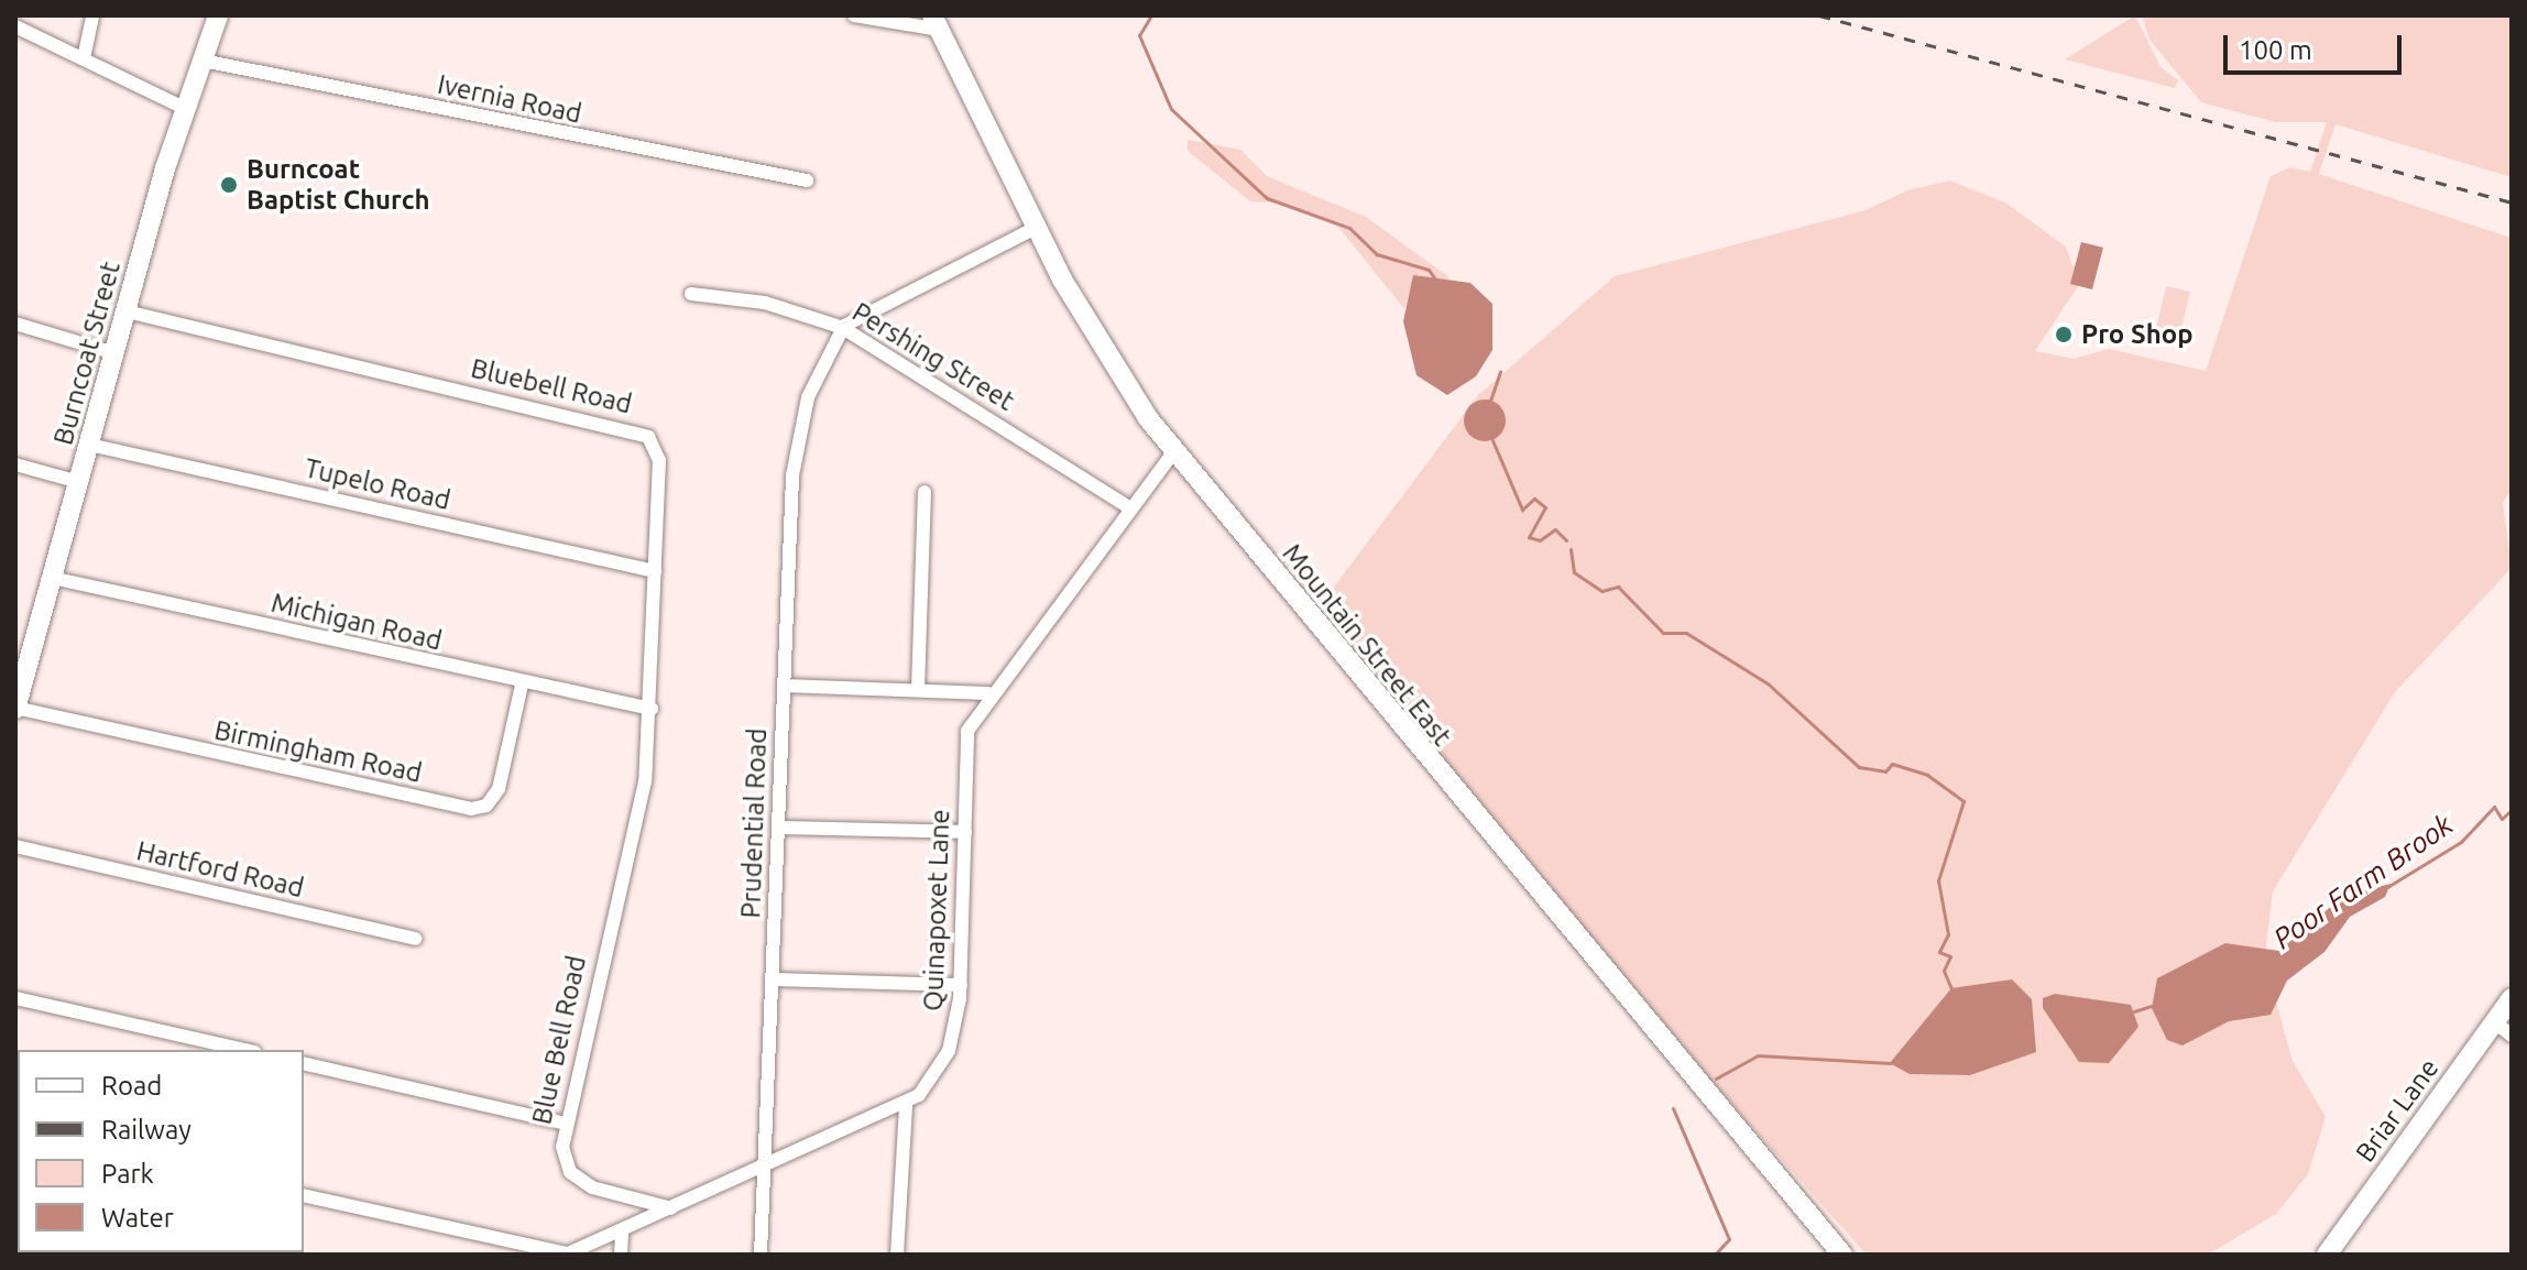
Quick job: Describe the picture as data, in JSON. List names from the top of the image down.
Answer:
{
  "streets": {
    "main road": ["Burncoat Street", "Mountain Street East", "Briar Lane"],
    "street": [
      "Ivernia Road",
      "Pershing Street",
      "Bluebell Road",
      "Tupelo Road",
      "Michigan Road",
      "Birmingham Road",
      "Prudential Road",
      "Hartford Road",
      "Quinapoxet Lane",
      "Blue Bell Road"
    ]
  },
  "crossings": [
    ["Ivernia Road", "Burncoat Street"],
    ["Burncoat Street", "Bluebell Road"],
    ["Burncoat Street", "Tupelo Road"],
    ["Burncoat Street", "Michigan Road"],
    ["Burncoat Street", "Birmingham Road"],
    ["Pershing Street", "Prudential Road"],
    ["Pershing Street", "Quinapoxet Lane"],
    ["Bluebell Road", "Tupelo Road"],
    ["Bluebell Road", "Michigan Road"],
    ["Bluebell Road", "Blue Bell Road"],
    ["Michigan Road", "Birmingham Road"],
    ["Mountain Street East", "Quinapoxet Lane"],
    ["Prudential Road", "Quinapoxet Lane"],
    ["Quinapoxet Lane", "Blue Bell Road"]
  ],
  "water": ["Poor Farm Brook"],
  "places": ["Burncoat Baptist Church", "Pro Shop"],
  "legend": [
    "Road",
    "Railway",
    "Park",
    "Water"
  ],
  "scale_bar": "100 m"
}
